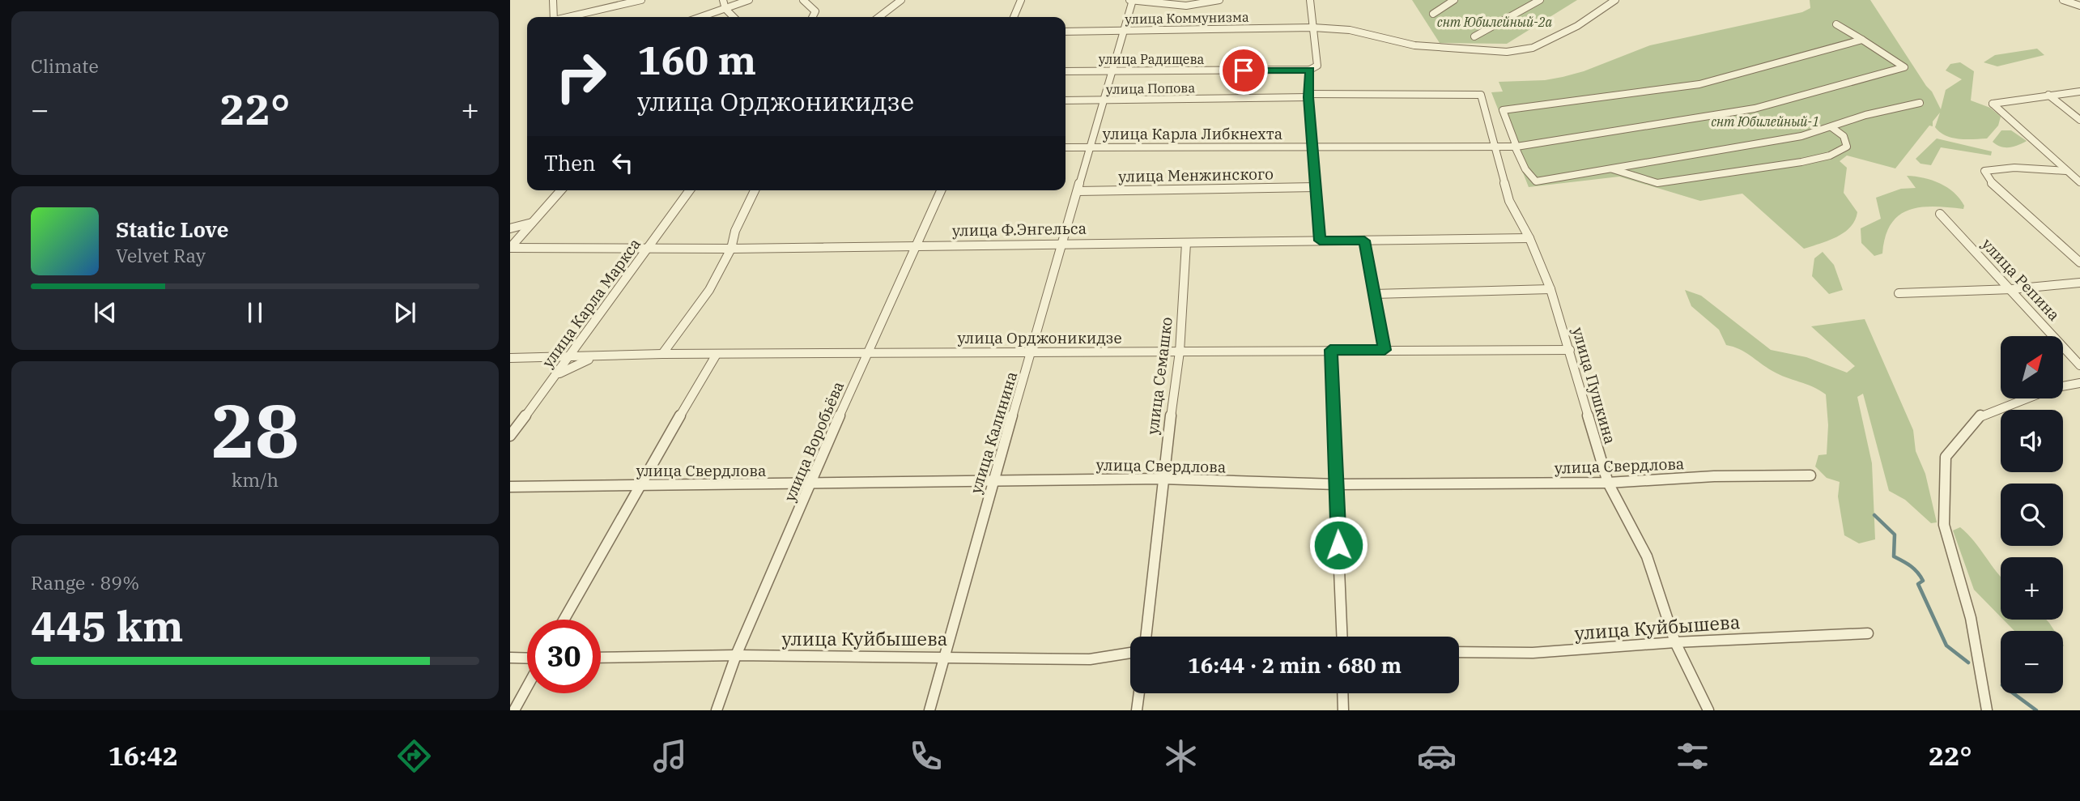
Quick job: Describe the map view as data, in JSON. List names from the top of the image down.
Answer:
{
  "streets": {
    "street": [
      "улица Коммунизма",
      "улица Радищева",
      "улица Попова",
      "улица Карла Либкнехта",
      "улица Менжинского",
      "улица Ф.Энгельса",
      "улица Репина",
      "улица Карла Маркса",
      "улица Орджоникидзе",
      "улица Семашко",
      "улица Пушкина",
      "улица Калинина",
      "улица Воробьёва",
      "улица Свердлова",
      "улица Куйбышева"
    ]
  },
  "crossings": [
    ["улица Коммунизма", "улица Калинина"],
    ["улица Радищева", "улица Калинина"],
    ["улица Попова", "улица Пушкина"],
    ["улица Попова", "улица Калинина"],
    ["улица Карла Либкнехта", "улица Пушкина"],
    ["улица Карла Либкнехта", "улица Калинина"],
    ["улица Менжинского", "улица Калинина"],
    ["улица Ф.Энгельса", "улица Карла Маркса"],
    ["улица Ф.Энгельса", "улица Семашко"],
    ["улица Ф.Энгельса", "улица Пушкина"],
    ["улица Ф.Энгельса", "улица Калинина"],
    ["улица Ф.Энгельса", "улица Воробьёва"],
    ["улица Карла Маркса", "улица Орджоникидзе"],
    ["улица Орджоникидзе", "улица Семашко"],
    ["улица Орджоникидзе", "улица Пушкина"],
    ["улица Орджоникидзе", "улица Калинина"],
    ["улица Орджоникидзе", "улица Воробьёва"],
    ["улица Семашко", "улица Свердлова"],
    ["улица Пушкина", "улица Свердлова"],
    ["улица Пушкина", "улица Куйбышева"],
    ["улица Калинина", "улица Свердлова"],
    ["улица Калинина", "улица Куйбышева"],
    ["улица Воробьёва", "улица Свердлова"],
    ["улица Воробьёва", "улица Куйбышева"]
  ],
  "parks": ["снт Юбилейный-2а", "снт Юбилейный-1"],
  "north": "top right",
  "page": {
    "tile": [
      "Climate",
      ["28", "km/h"],
      ["Range · 89%", "445 km"]
    ],
    "turn": ["160 m", "улица Орджоникидзе"],
    "heat": ["−", "22°", "+"],
    "then": "Then",
    "song": ["Static Love", "Velvet Ray"],
    "map_buttons": ["+", "−"],
    "limit": "30",
    "trip": "16:44 · 2 min · 680 m",
    "tabs": ["16:42", "22°"]
  }
}
